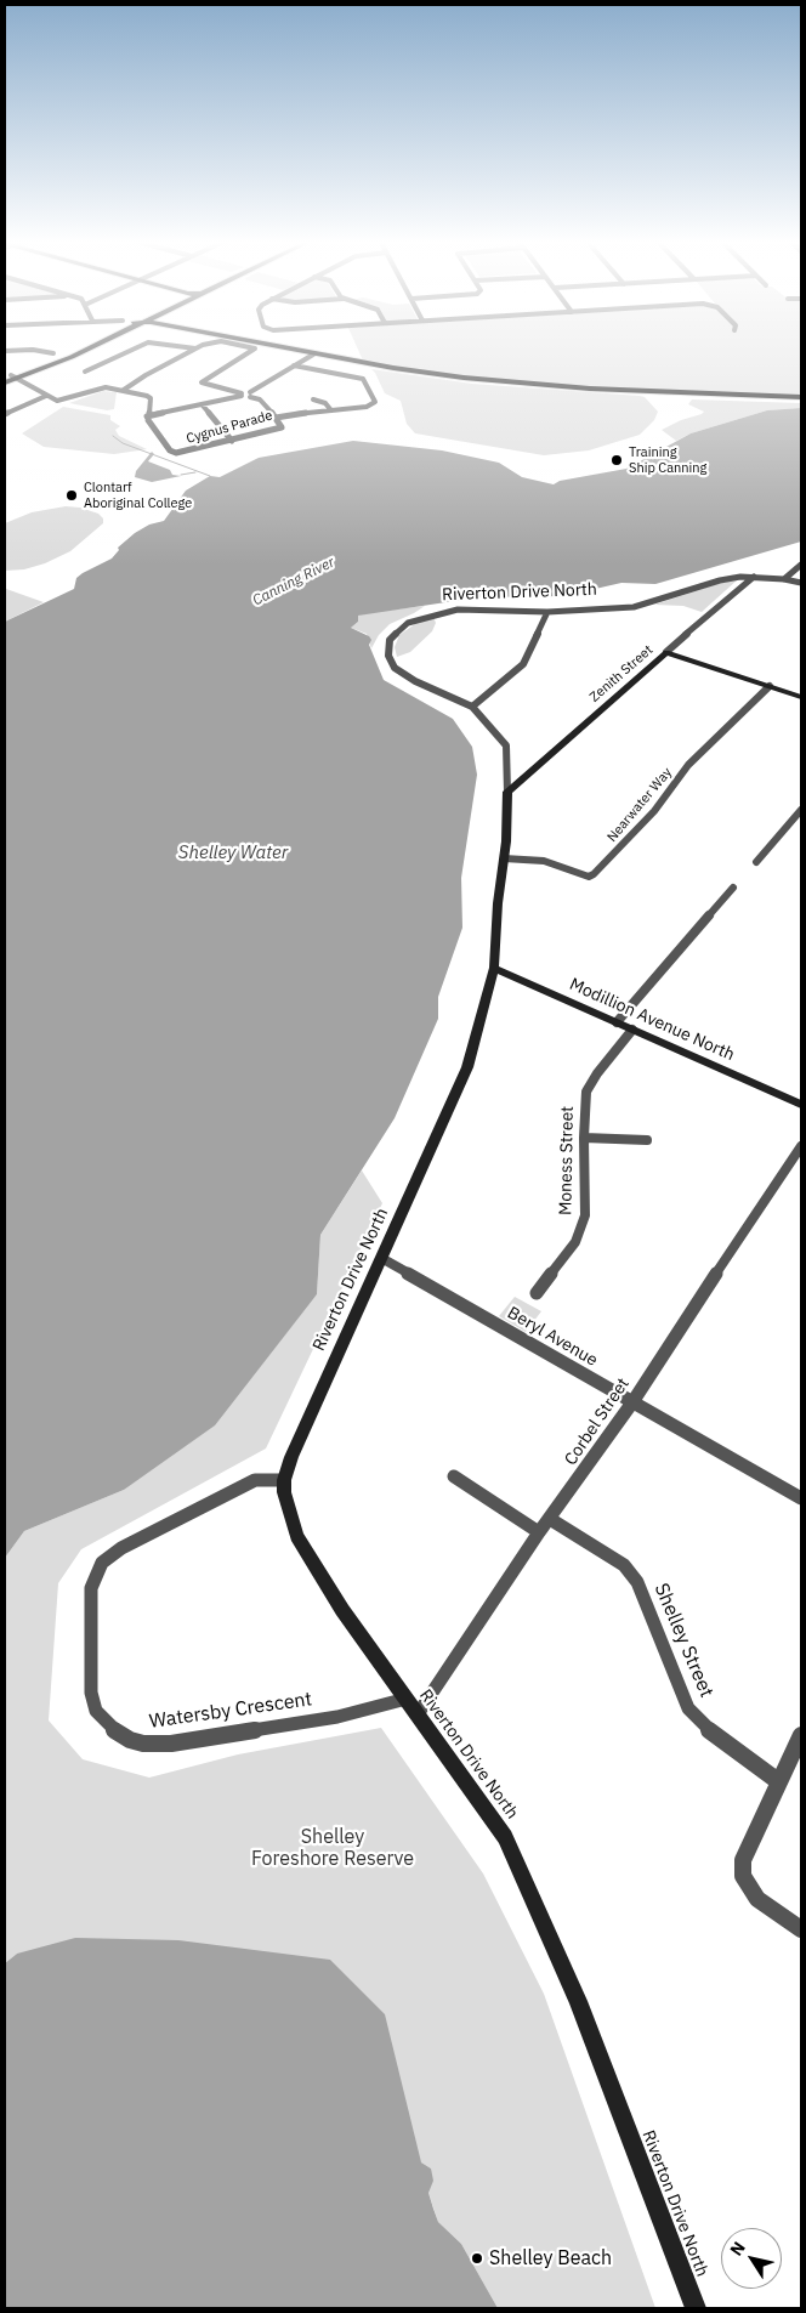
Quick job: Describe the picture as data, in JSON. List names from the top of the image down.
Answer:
{
  "streets": {
    "street": [
      "Cygnus Parade",
      "Riverton Drive North",
      "Zenith Street",
      "Nearwater Way",
      "Modillion Avenue North",
      "Moness Street",
      "Beryl Avenue",
      "Corbel Street",
      "Shelley Street",
      "Watersby Crescent"
    ]
  },
  "crossings": [
    ["Riverton Drive North", "Zenith Street"],
    ["Riverton Drive North", "Nearwater Way"],
    ["Riverton Drive North", "Modillion Avenue North"],
    ["Riverton Drive North", "Beryl Avenue"],
    ["Riverton Drive North", "Corbel Street"],
    ["Riverton Drive North", "Watersby Crescent"],
    ["Modillion Avenue North", "Moness Street"],
    ["Beryl Avenue", "Corbel Street"],
    ["Corbel Street", "Shelley Street"]
  ],
  "water": ["Canning River", "Shelley Water"],
  "parks": ["Shelley Foreshore Reserve"],
  "places": ["Training Ship Canning", "Clontarf Aboriginal College", "Shelley Beach"],
  "north": "top left"
}
